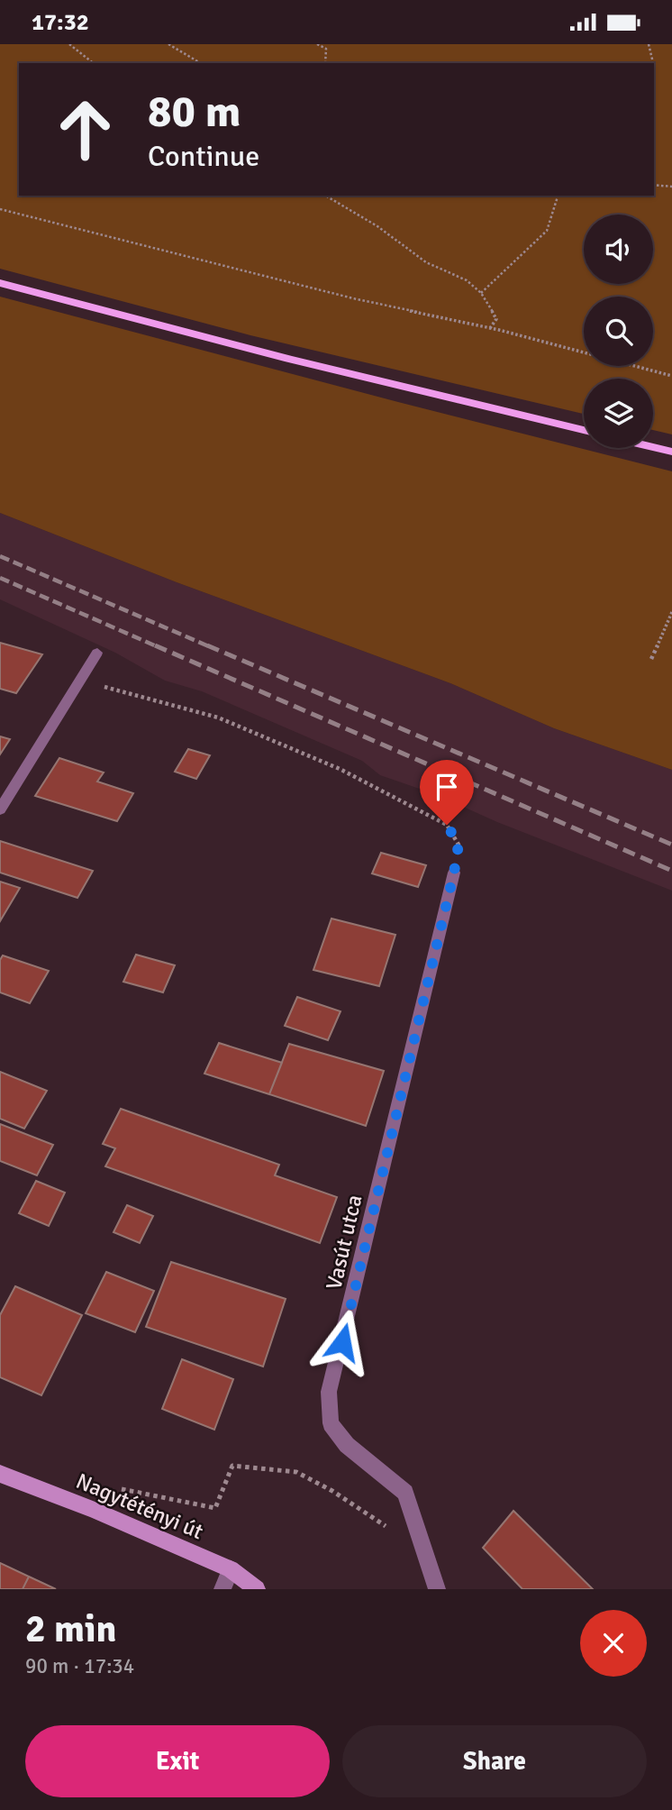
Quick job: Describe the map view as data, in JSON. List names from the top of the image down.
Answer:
{
  "streets": {
    "main road": ["Nagytétényi út"],
    "street": ["Vasút utca"]
  },
  "page": {
    "status": "17:32",
    "turn": ["80 m", "Continue"],
    "heading": ["2 min", "90 m · 17:34"],
    "buttons": ["Exit", "Share"]
  }
}
